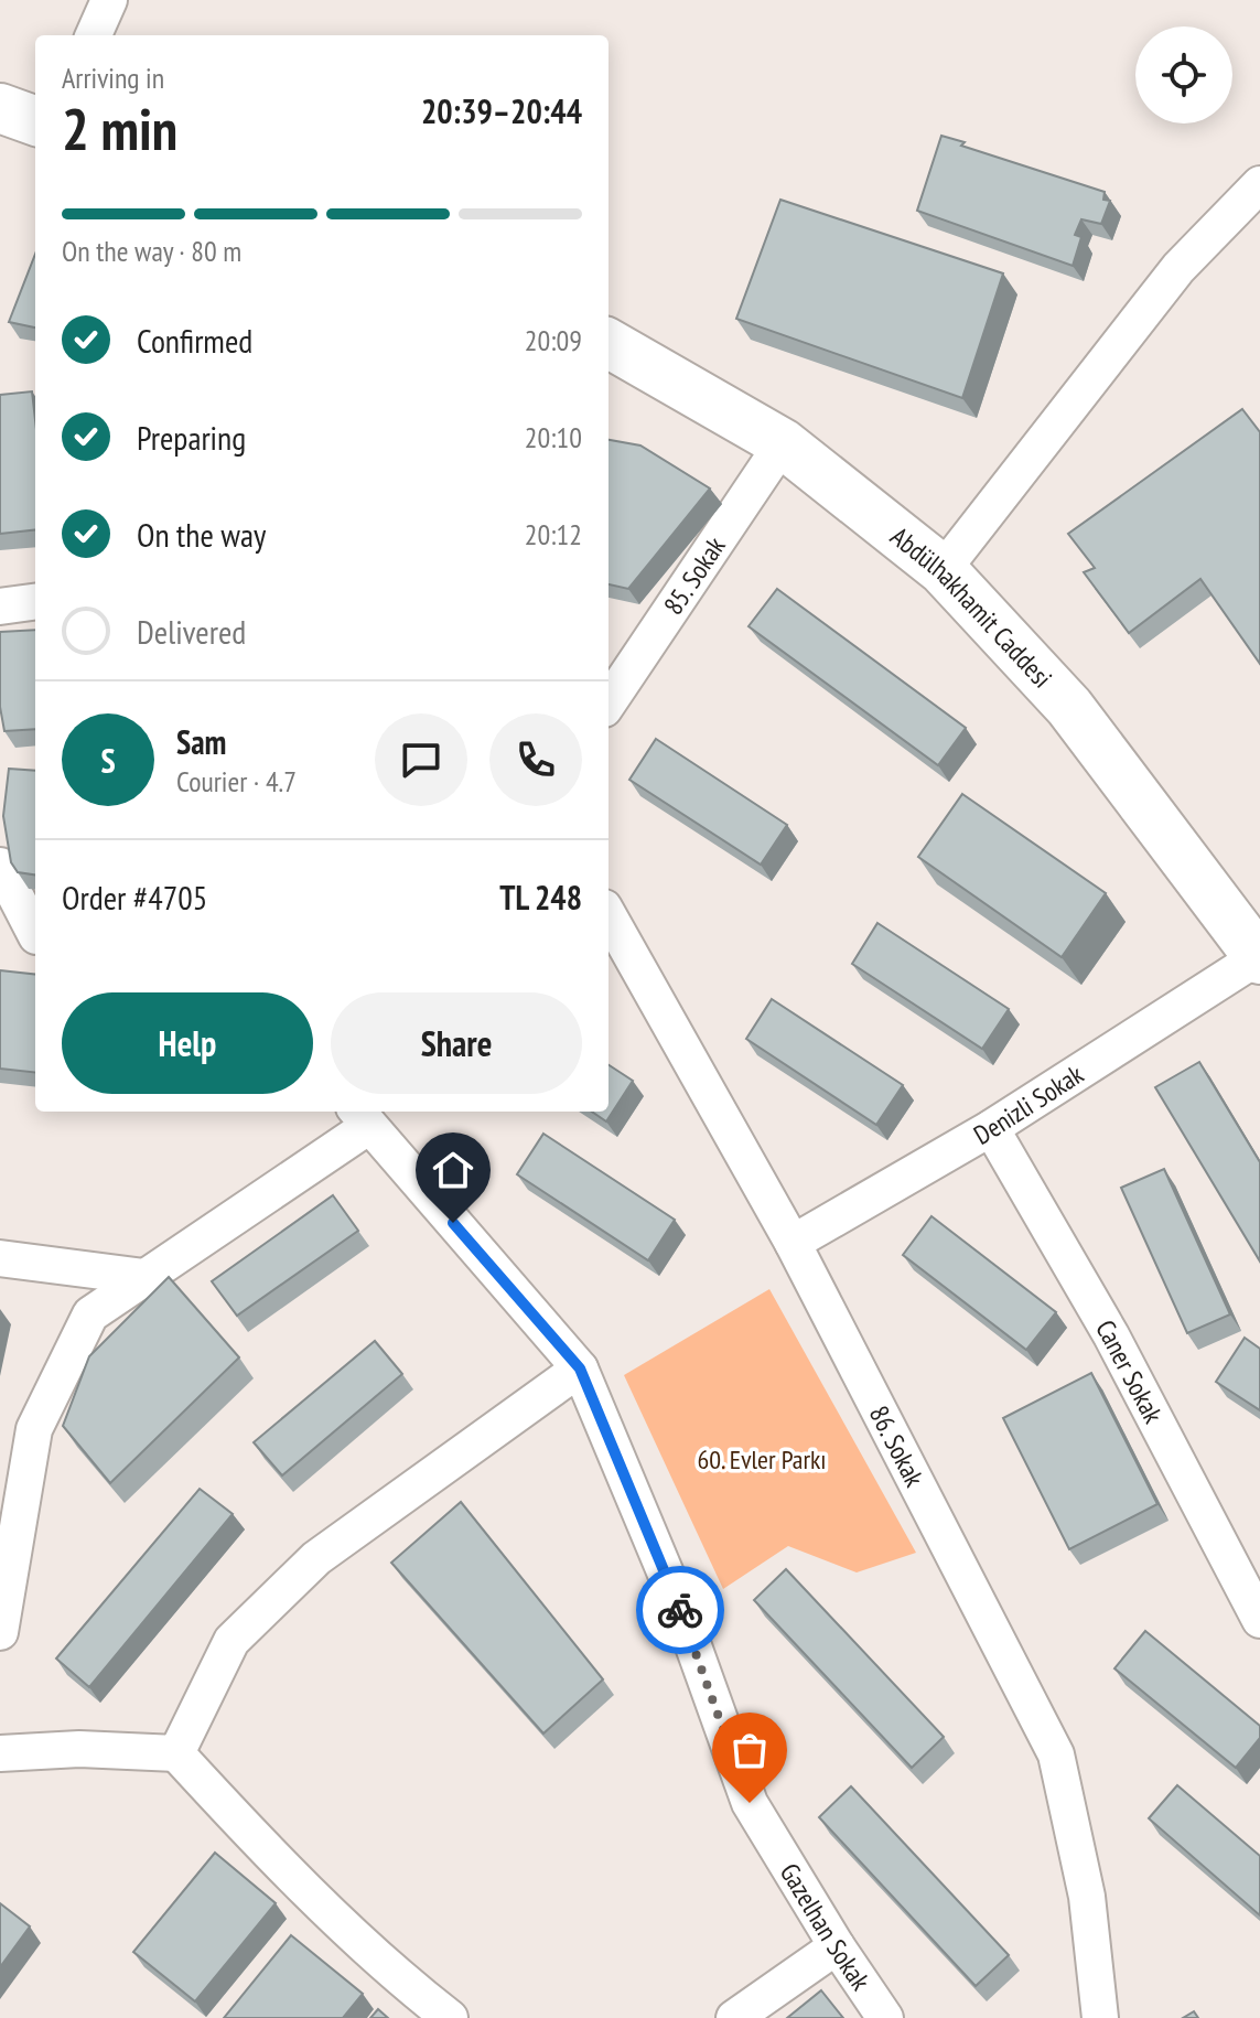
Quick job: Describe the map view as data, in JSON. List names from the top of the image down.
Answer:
{
  "streets": {
    "main road": ["Abdülhakhamit Caddesi"],
    "street": [
      "85. Sokak",
      "Denizli Sokak",
      "Caner Sokak",
      "86. Sokak",
      "Gazelhan Sokak"
    ]
  },
  "crossings": [
    ["85. Sokak", "Abdülhakhamit Caddesi"],
    ["Abdülhakhamit Caddesi", "Denizli Sokak"],
    ["Denizli Sokak", "Caner Sokak"],
    ["Denizli Sokak", "86. Sokak"]
  ],
  "parks": ["60. Evler Parkı"],
  "page": {
    "heading": ["2 min", "Arriving in", "20:39–20:44"],
    "panel": [
      "Sam",
      "Courier · 4.7",
      "Order #4705",
      "TL 248"
    ],
    "bar": "On the way · 80 m",
    "list": [
      ["Confirmed", "20:09"],
      ["Preparing", "20:10"],
      ["On the way", "20:12"],
      "Delivered"
    ],
    "round": "S",
    "buttons": ["Help", "Share"]
  }
}
